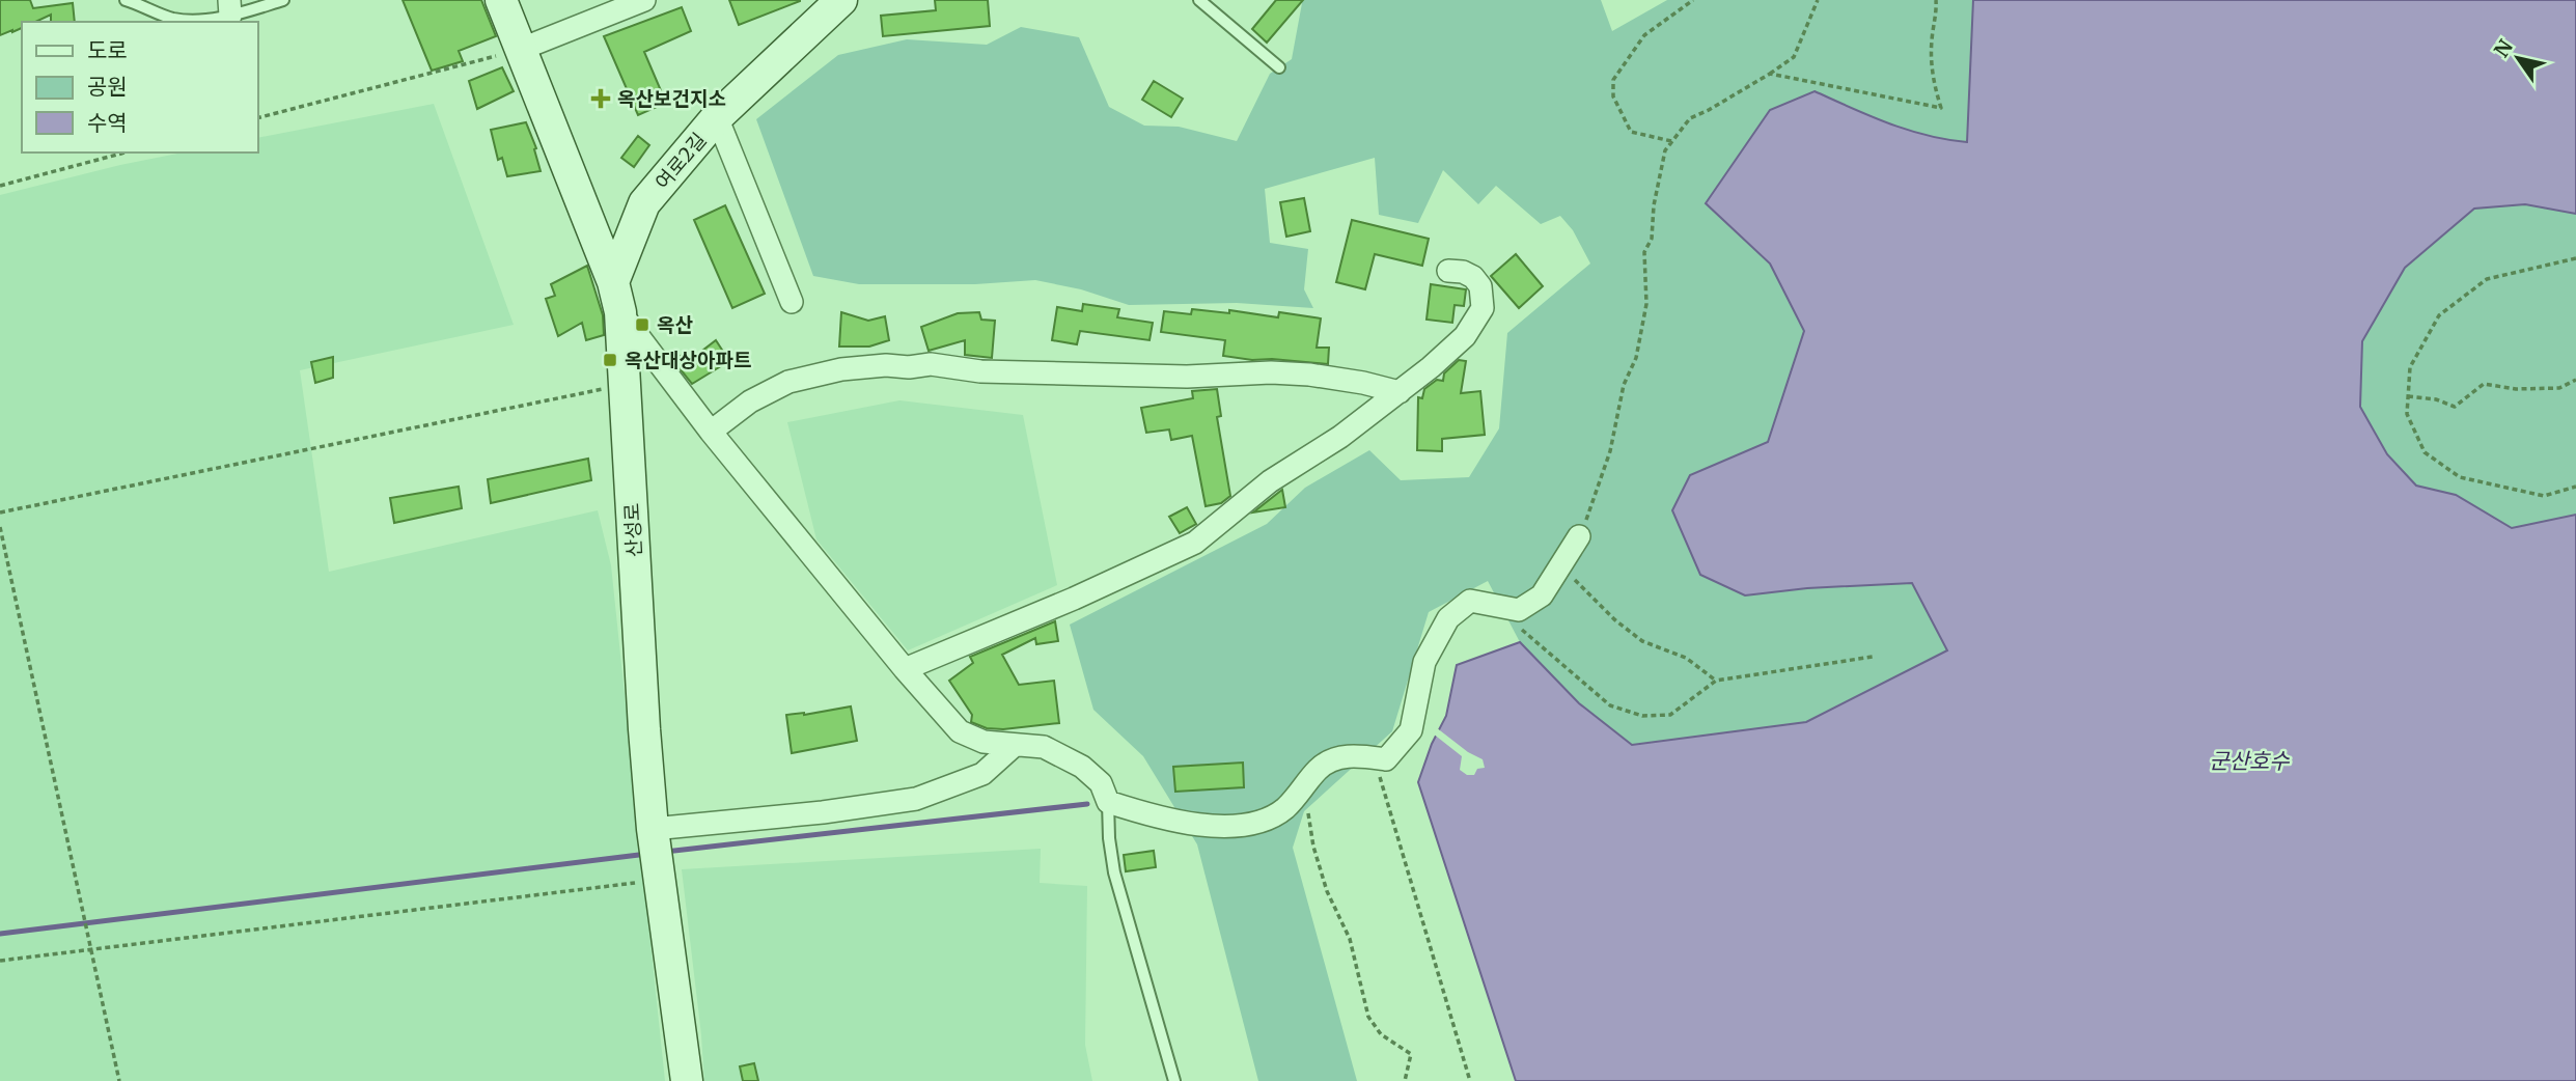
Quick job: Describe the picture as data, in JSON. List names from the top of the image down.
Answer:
{
  "streets": {
    "street": ["여로2길", "산성로"]
  },
  "crossings": [
    ["여로2길", "산성로"]
  ],
  "water": ["군산호수"],
  "places": {
    "health": ["옥산보건지소"],
    "transit": ["옥산", "옥산대상아파트"]
  },
  "legend": ["도로", "공원", "수역"],
  "north": "top left"
}
